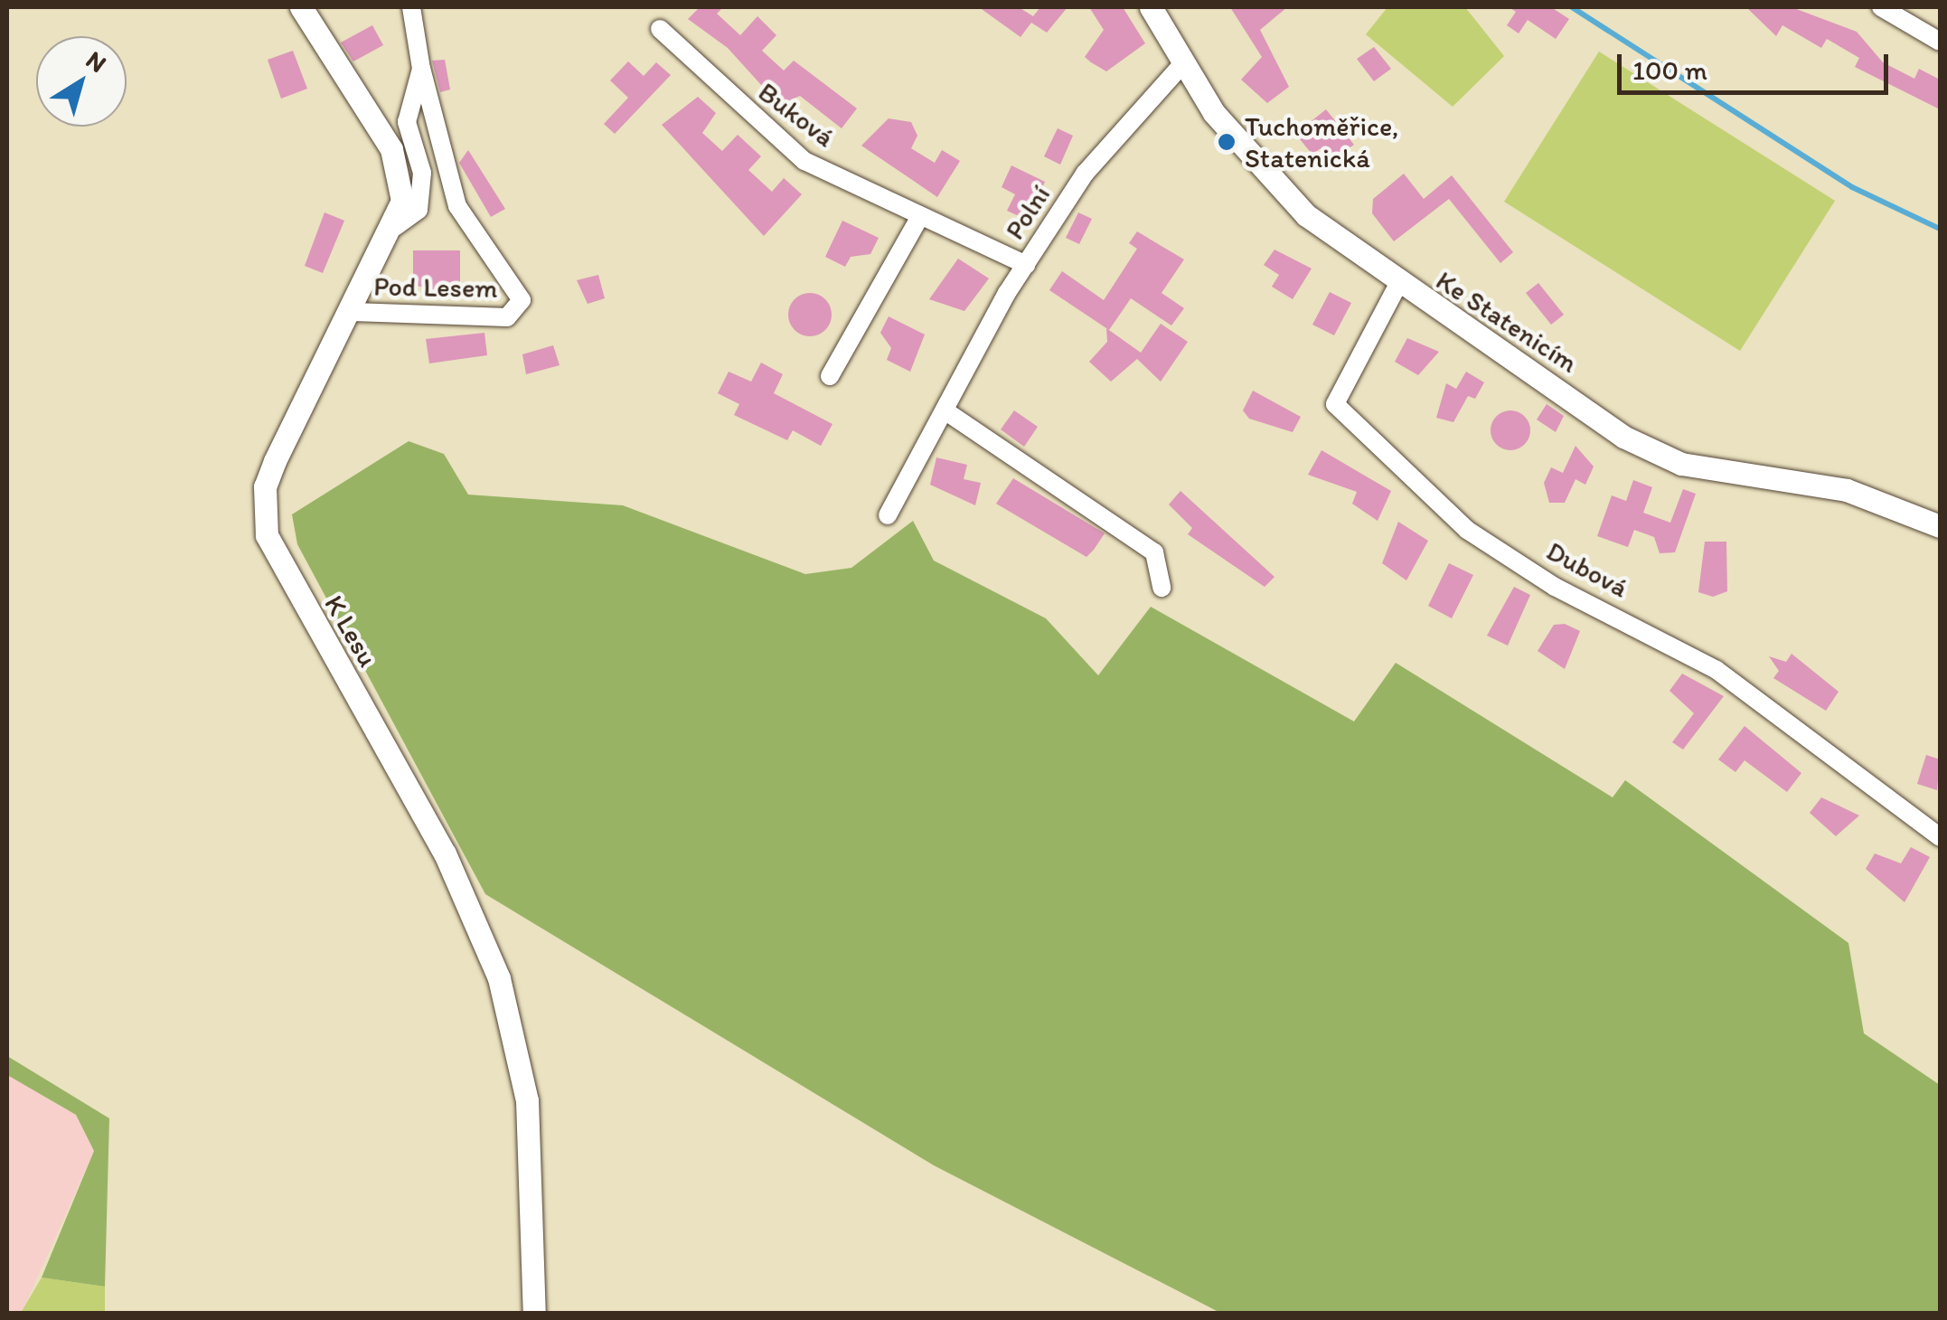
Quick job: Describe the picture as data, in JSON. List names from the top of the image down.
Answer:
{
  "streets": {
    "street": [
      "Buková",
      "Polní",
      "Pod Lesem",
      "Ke Statenicím",
      "Dubová",
      "K Lesu"
    ]
  },
  "crossings": [
    ["Buková", "Polní"],
    ["Polní", "Ke Statenicím"],
    ["Pod Lesem", "K Lesu"],
    ["Ke Statenicím", "Dubová"]
  ],
  "places": ["Tuchoměřice, Statenická"],
  "scale_bar": "100 m",
  "north": "top right"
}
